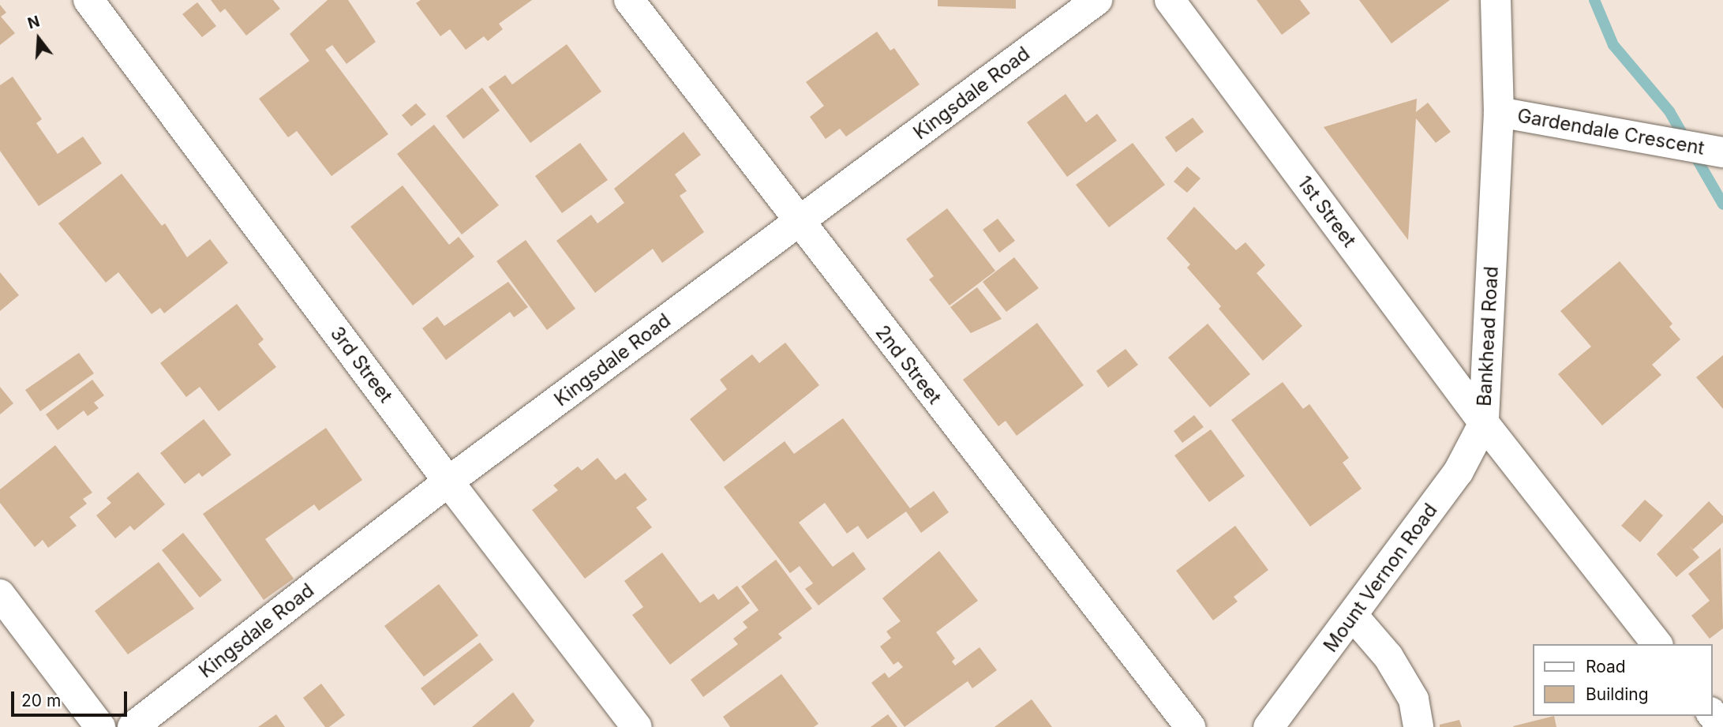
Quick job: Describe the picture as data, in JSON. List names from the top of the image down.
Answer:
{
  "streets": {
    "street": [
      "Kingsdale Road",
      "Gardendale Crescent",
      "1st Street",
      "Bankhead Road",
      "3rd Street",
      "2nd Street",
      "Mount Vernon Road"
    ]
  },
  "crossings": [
    ["Kingsdale Road", "3rd Street"],
    ["Kingsdale Road", "2nd Street"],
    ["Gardendale Crescent", "Bankhead Road"],
    ["1st Street", "Bankhead Road"],
    ["1st Street", "Mount Vernon Road"],
    ["Bankhead Road", "Mount Vernon Road"]
  ],
  "legend": ["Road", "Building"],
  "scale_bar": "20 m",
  "north": "top"
}
